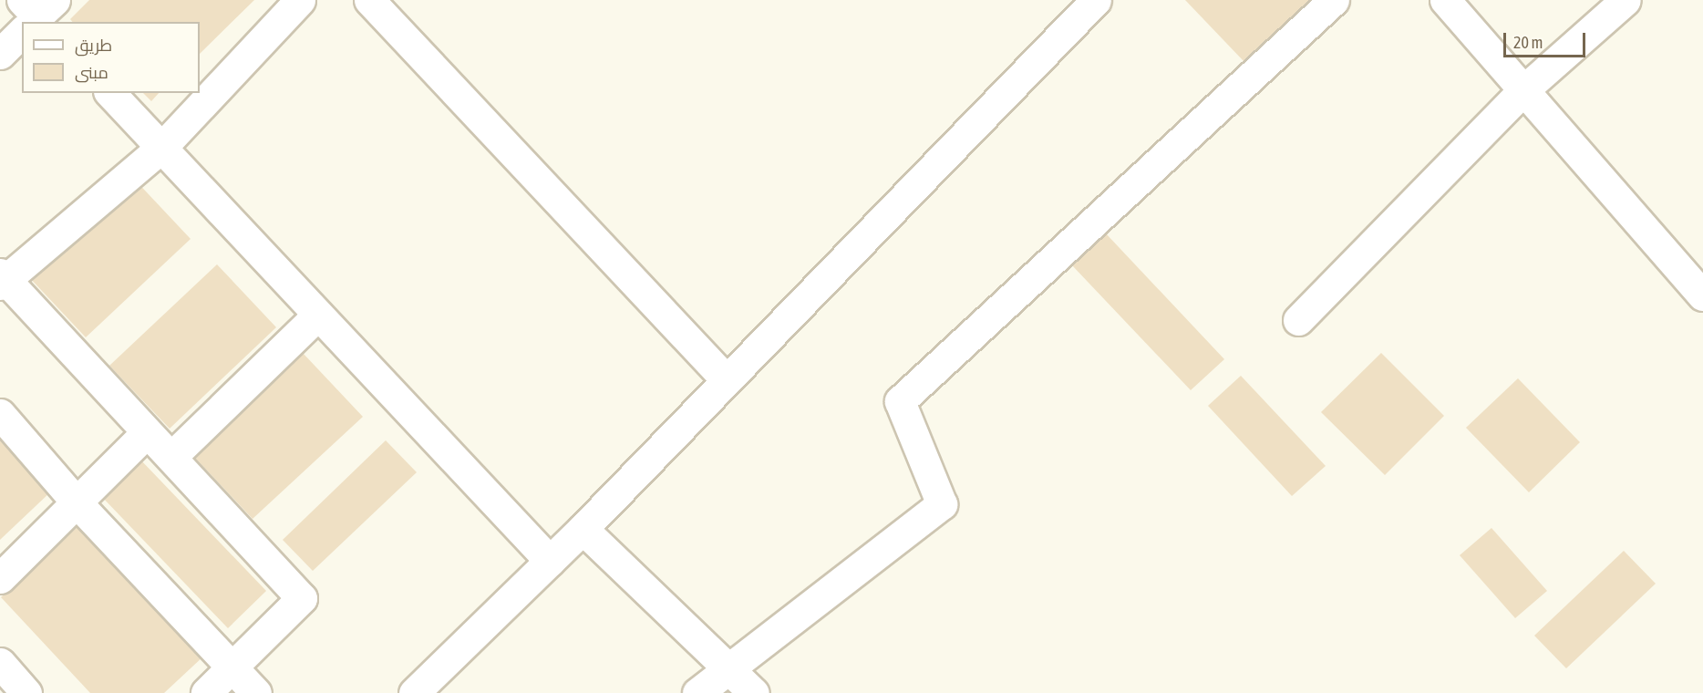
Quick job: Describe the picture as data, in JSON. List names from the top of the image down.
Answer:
{
  "legend": ["طريق", "مبنى"],
  "scale_bar": "20 m"
}
